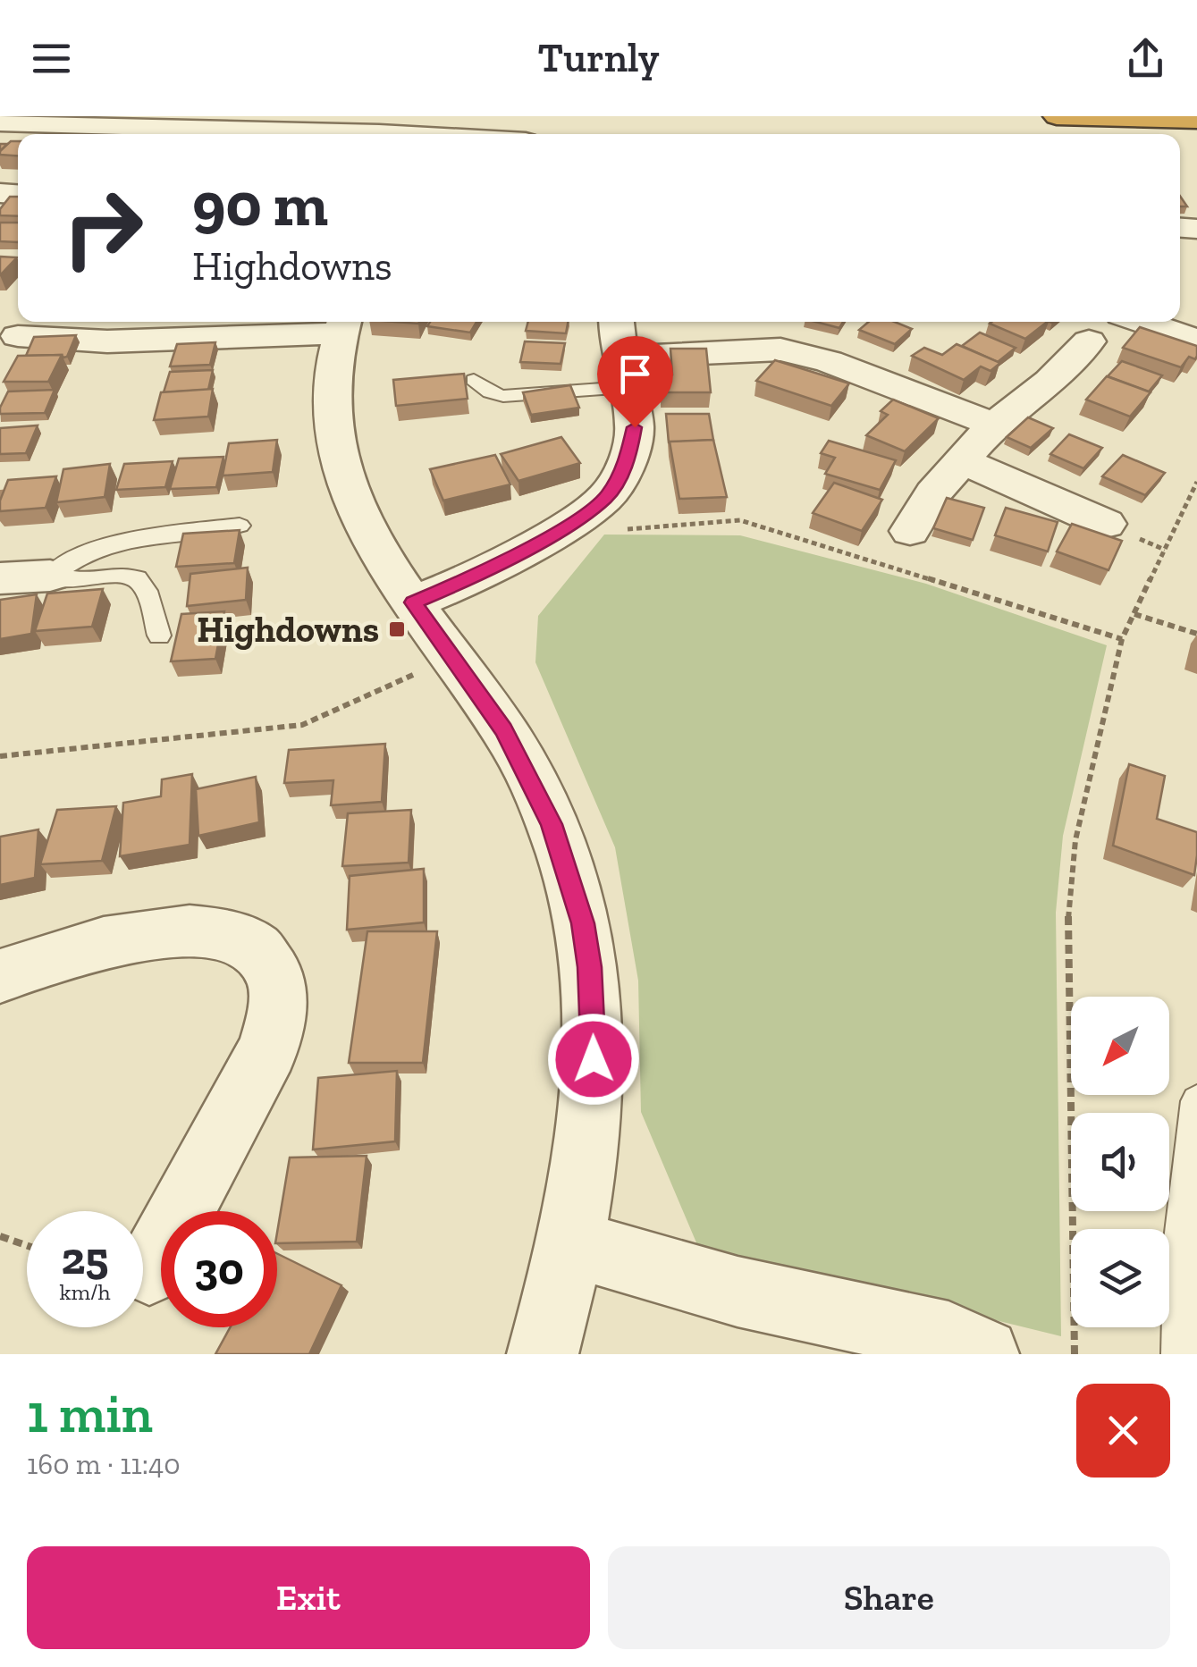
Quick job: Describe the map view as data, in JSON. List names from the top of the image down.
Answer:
{
  "places": {
    "transit": ["Highdowns"]
  },
  "north": "bottom left",
  "page": {
    "header": "Turnly",
    "turn": ["90 m", "Highdowns"],
    "speed": "25 km/h",
    "limit": "30",
    "heading": ["1 min", "160 m · 11:40"],
    "buttons": ["Exit", "Share"]
  }
}
